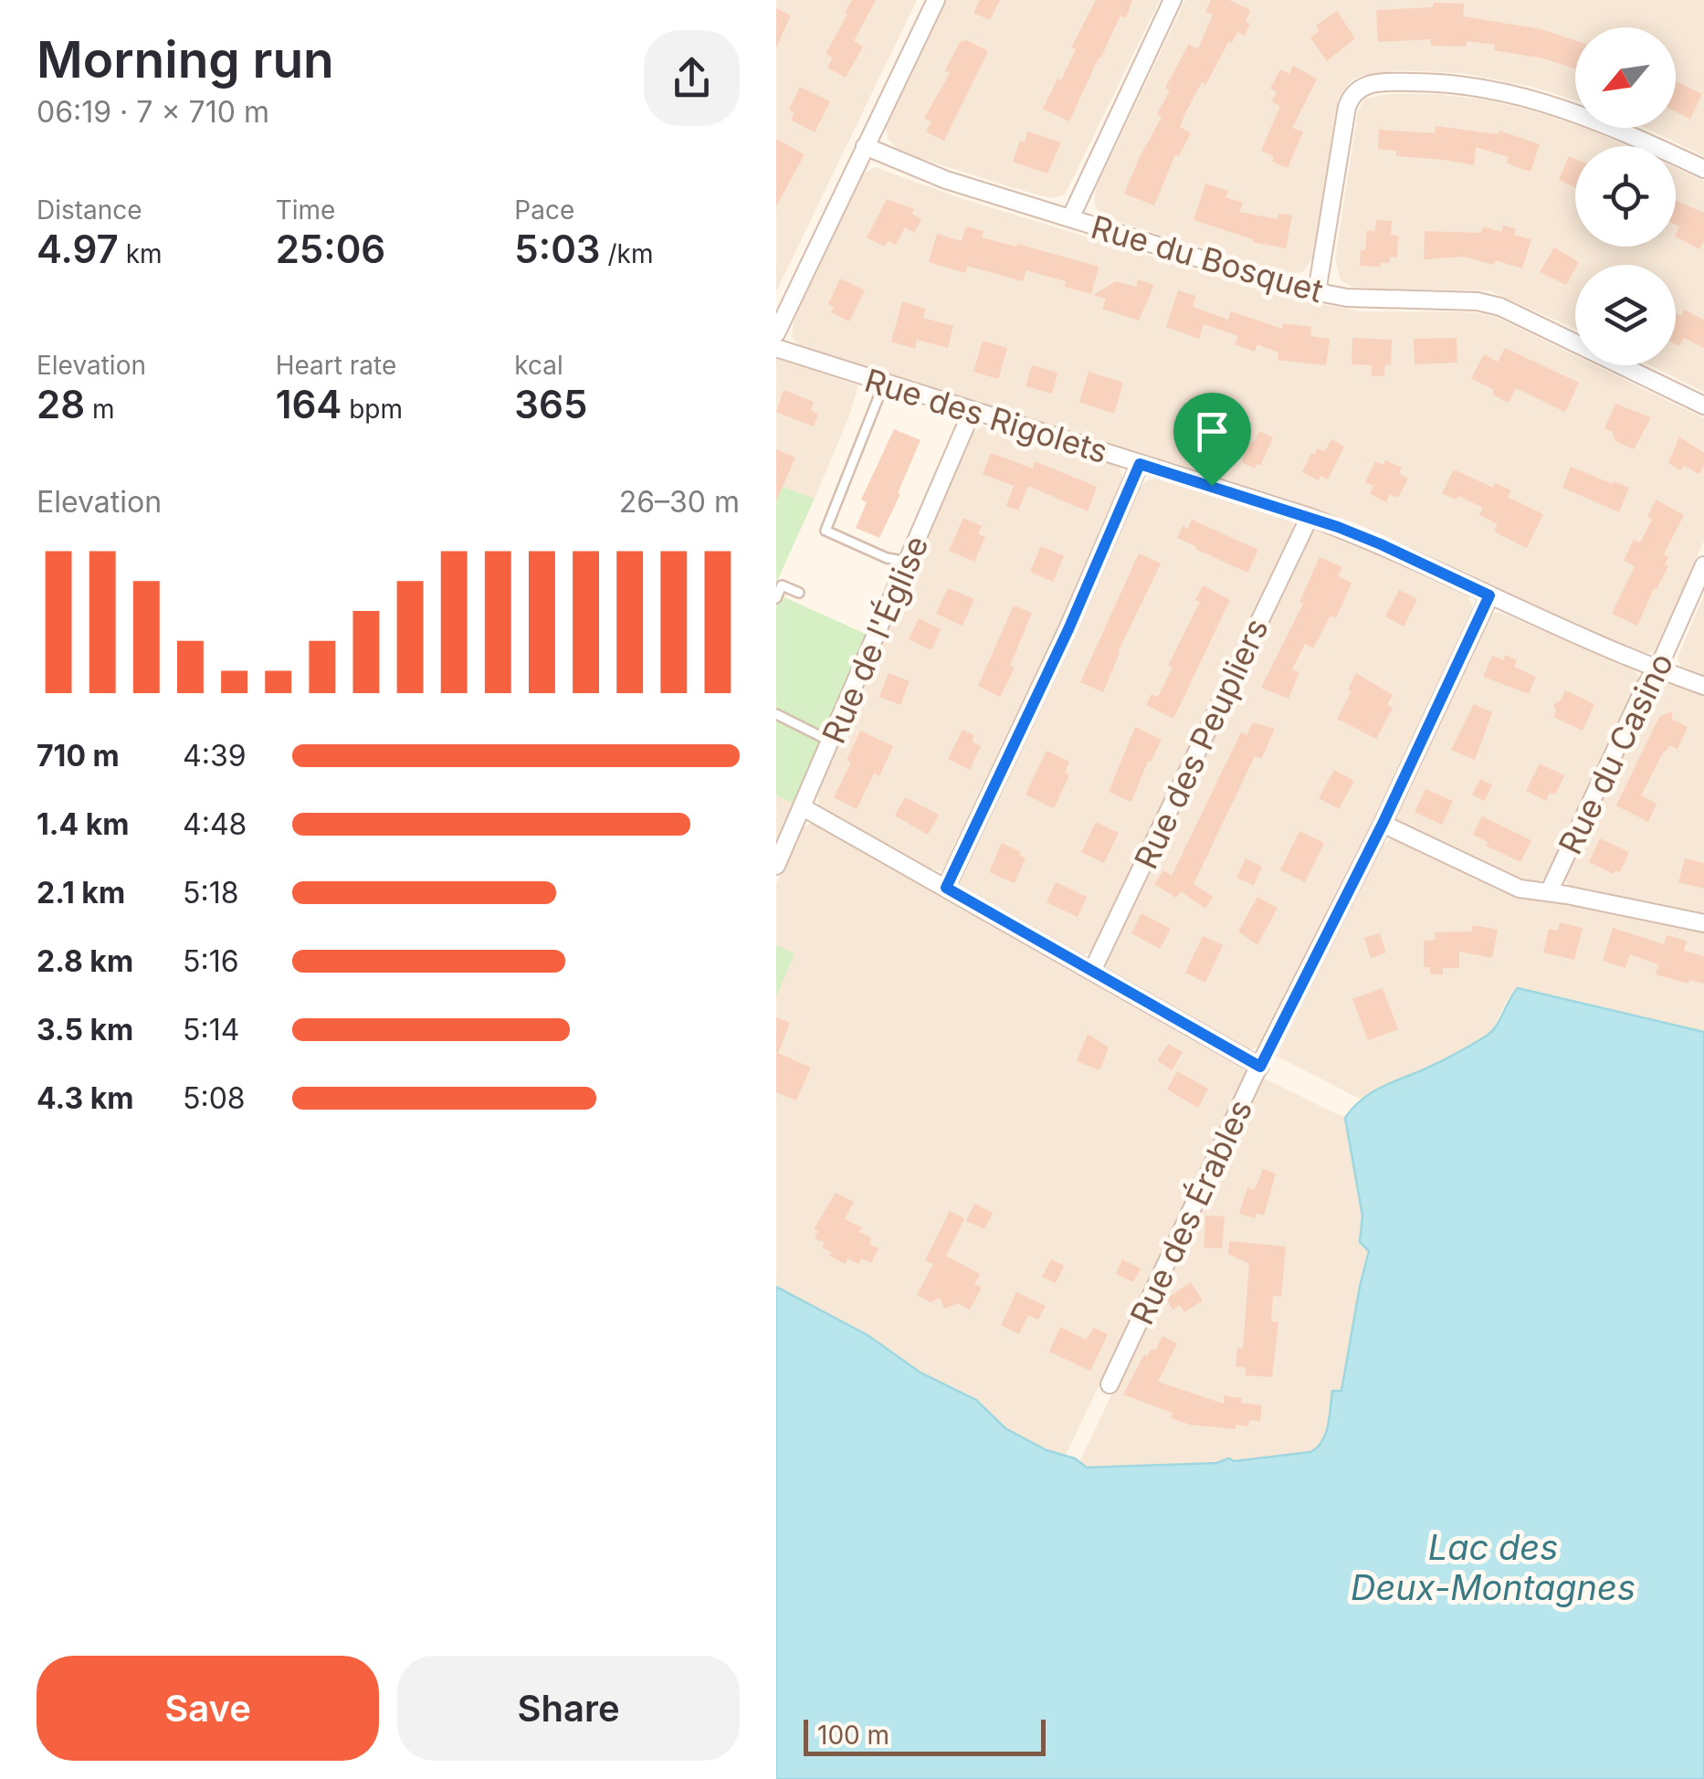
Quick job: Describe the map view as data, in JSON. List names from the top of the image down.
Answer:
{
  "streets": {
    "street": [
      "Rue du Bosquet",
      "Rue des Rigolets",
      "Rue de l'Église",
      "Rue des Peupliers",
      "Rue du Casino",
      "Rue des Érables"
    ]
  },
  "crossings": [
    ["Rue des Rigolets", "Rue de l'Église"],
    ["Rue des Rigolets", "Rue des Peupliers"],
    ["Rue des Rigolets", "Rue du Casino"],
    ["Rue des Rigolets", "Rue des Érables"]
  ],
  "water": ["Lac des Deux-Montagnes"],
  "scale_bar": "100 m",
  "north": "bottom left",
  "page": {
    "heading": ["Morning run", "06:19 · 7 × 710 m"],
    "stats": [
      ["Distance", "4.97 km"],
      ["Time", "25:06"],
      ["Pace", "5:03 /km"],
      ["Elevation", "28 m"],
      ["Heart rate", "164 bpm"],
      ["kcal", "365"]
    ],
    "chart": ["Elevation", "26–30 m"],
    "list": [
      {
        "name": "710 m",
        "note": "4:39"
      },
      {
        "name": "1.4 km",
        "note": "4:48"
      },
      {
        "name": "2.1 km",
        "note": "5:18"
      },
      {
        "name": "2.8 km",
        "note": "5:16"
      },
      {
        "name": "3.5 km",
        "note": "5:14"
      },
      {
        "name": "4.3 km",
        "note": "5:08"
      }
    ],
    "buttons": ["Save", "Share"],
    "scale": "100 m"
  }
}
